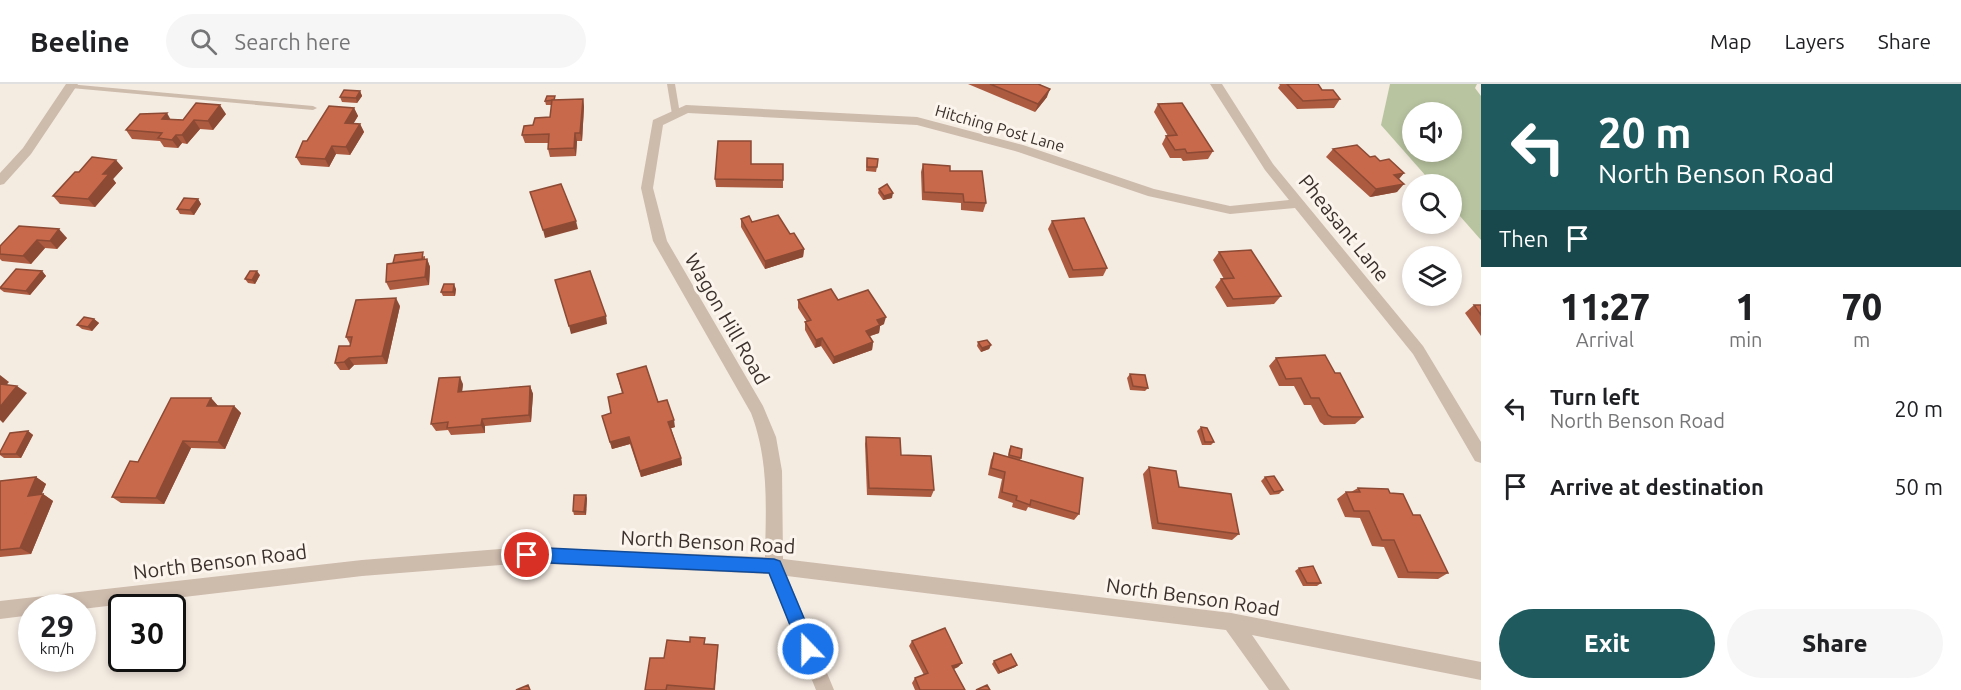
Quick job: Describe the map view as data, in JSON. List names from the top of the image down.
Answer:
{
  "streets": {
    "street": [
      "Hitching Post Lane",
      "Pheasant Lane",
      "Wagon Hill Road",
      "North Benson Road"
    ]
  },
  "crossings": [
    ["Hitching Post Lane", "Pheasant Lane"],
    ["Hitching Post Lane", "Wagon Hill Road"],
    ["Wagon Hill Road", "North Benson Road"]
  ],
  "page": {
    "header": "Beeline",
    "search": "Search here",
    "nav": ["Map", "Layers", "Share"],
    "turn": ["20 m", "North Benson Road"],
    "then": "Then",
    "eta": [
      "11:27",
      "Arrival",
      "1",
      "min",
      "70",
      "m"
    ],
    "list": [
      {
        "name": "Turn left",
        "note": "North Benson Road",
        "value": "20 m"
      },
      {
        "name": "Arrive at destination",
        "value": "50 m"
      }
    ],
    "speed": "29 km/h",
    "limit": "30",
    "buttons": ["Exit", "Share"]
  }
}
